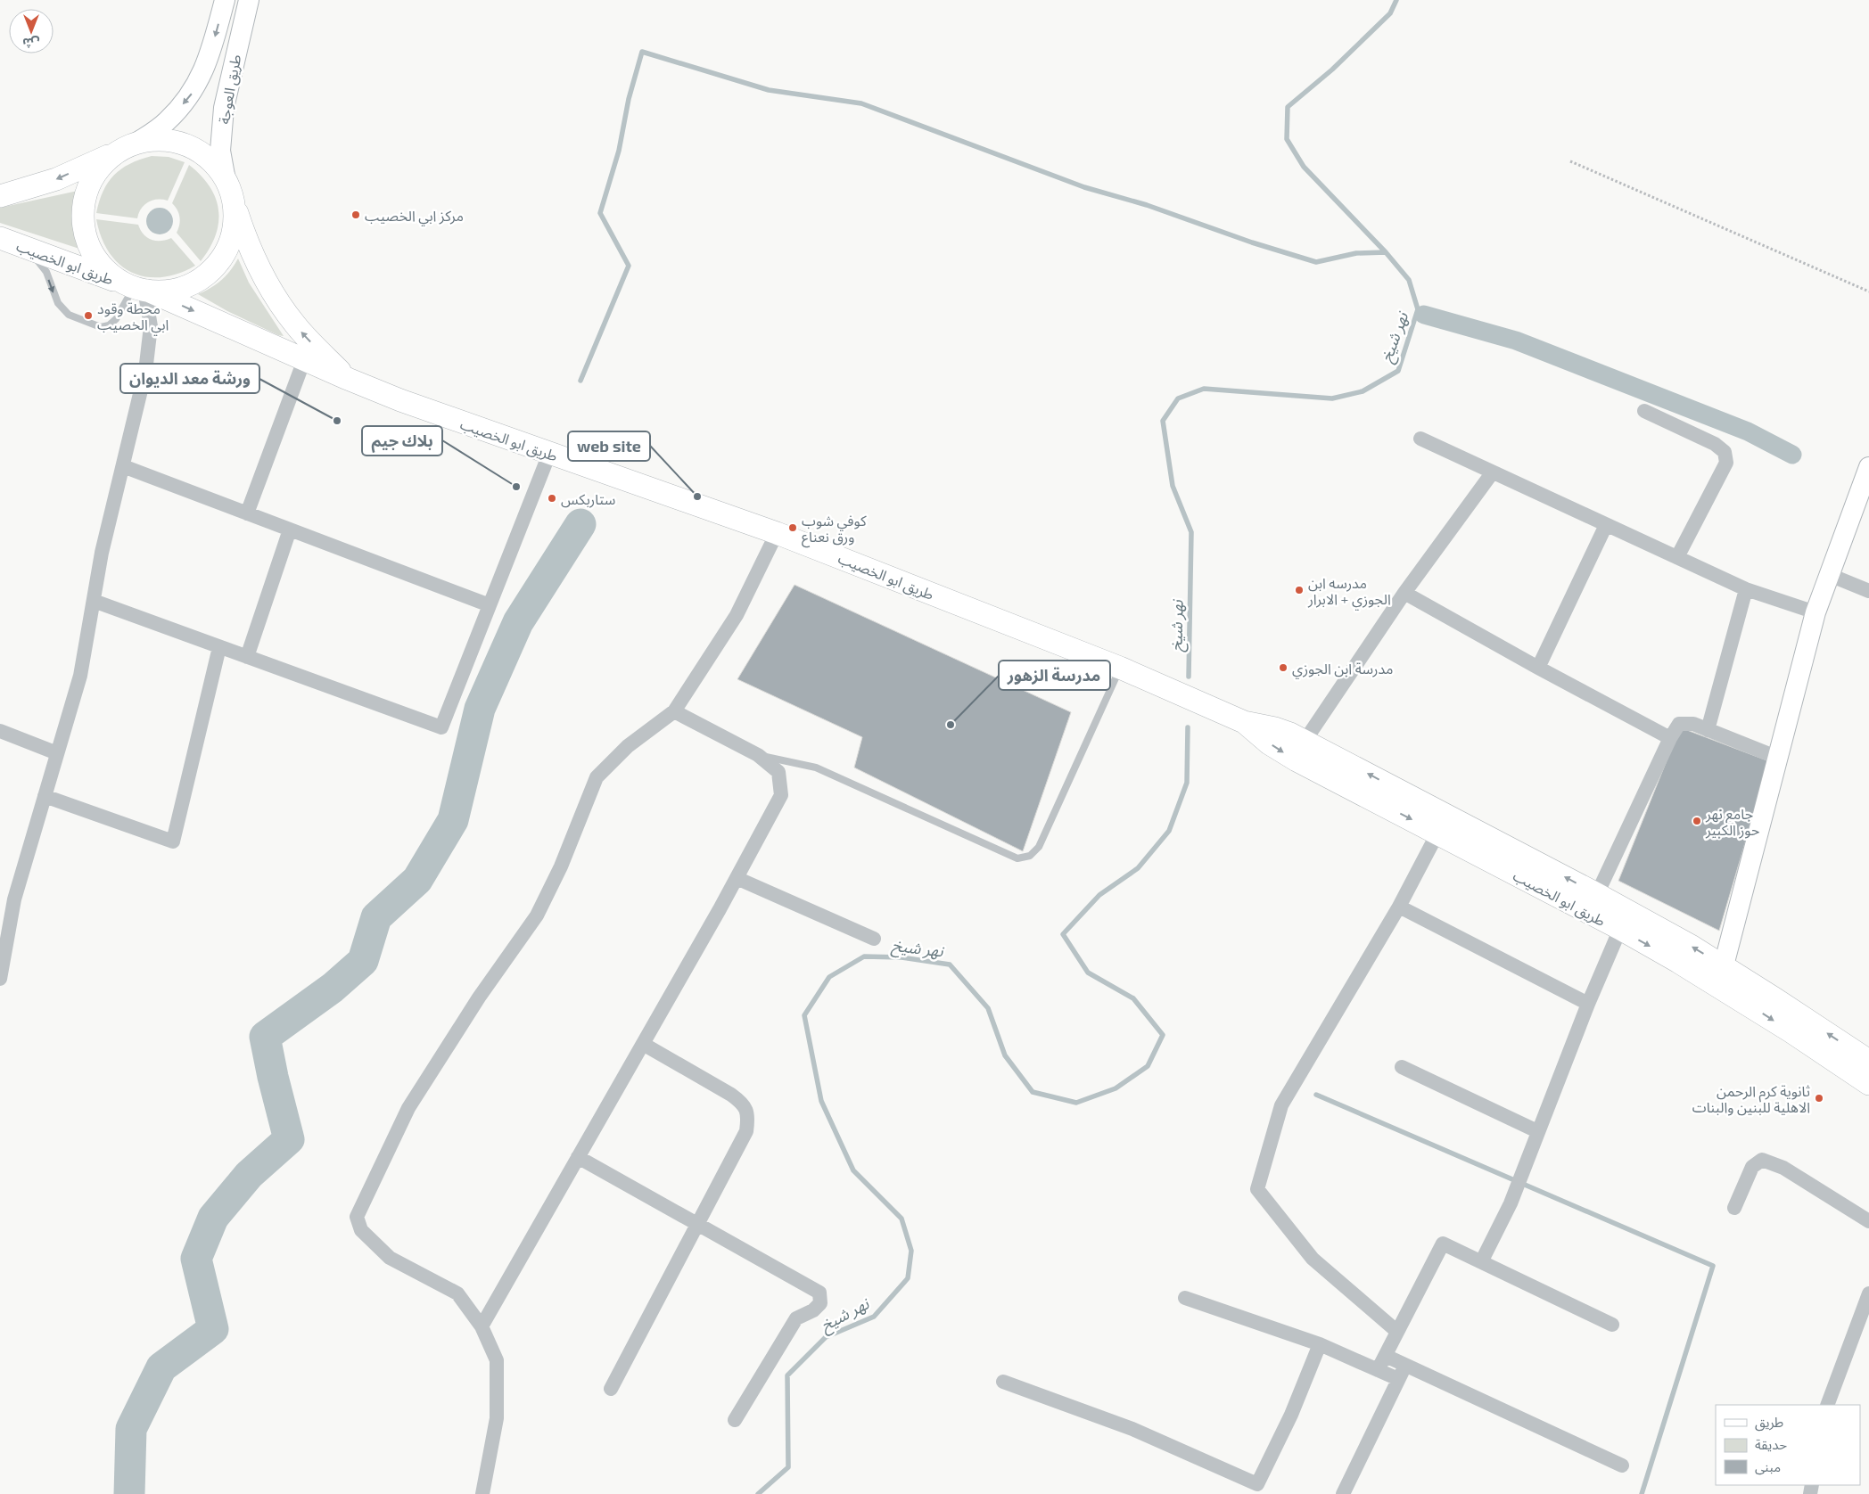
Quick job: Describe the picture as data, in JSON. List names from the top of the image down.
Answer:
{
  "streets": {
    "main road": ["طريق ابو الخصيب"],
    "street": ["طريق العوجة"]
  },
  "crossings": [
    ["طريق العوجة", "طريق ابو الخصيب"]
  ],
  "one_way": ["طريق العوجة"],
  "water": ["نهر شيخ"],
  "places": [
    "مركز ابي الخصيب",
    "محطة وقود ابي الخصيب",
    "ورشة معد الديوان",
    "بلاك جيم",
    "web site",
    "ستاربكس",
    "كوفي شوب ورق نعناع",
    "مدرسه ابن الجوزي + الابرار",
    "مدرسة ابن الجوزي",
    "مدرسة الزهور",
    "جامع نهر حوز الكبير",
    "ثانوية كرم الرحمن الاهلية للبنين والبنات"
  ],
  "legend": ["طريق", "حديقة", "مبنى"],
  "north": "bottom"
}
